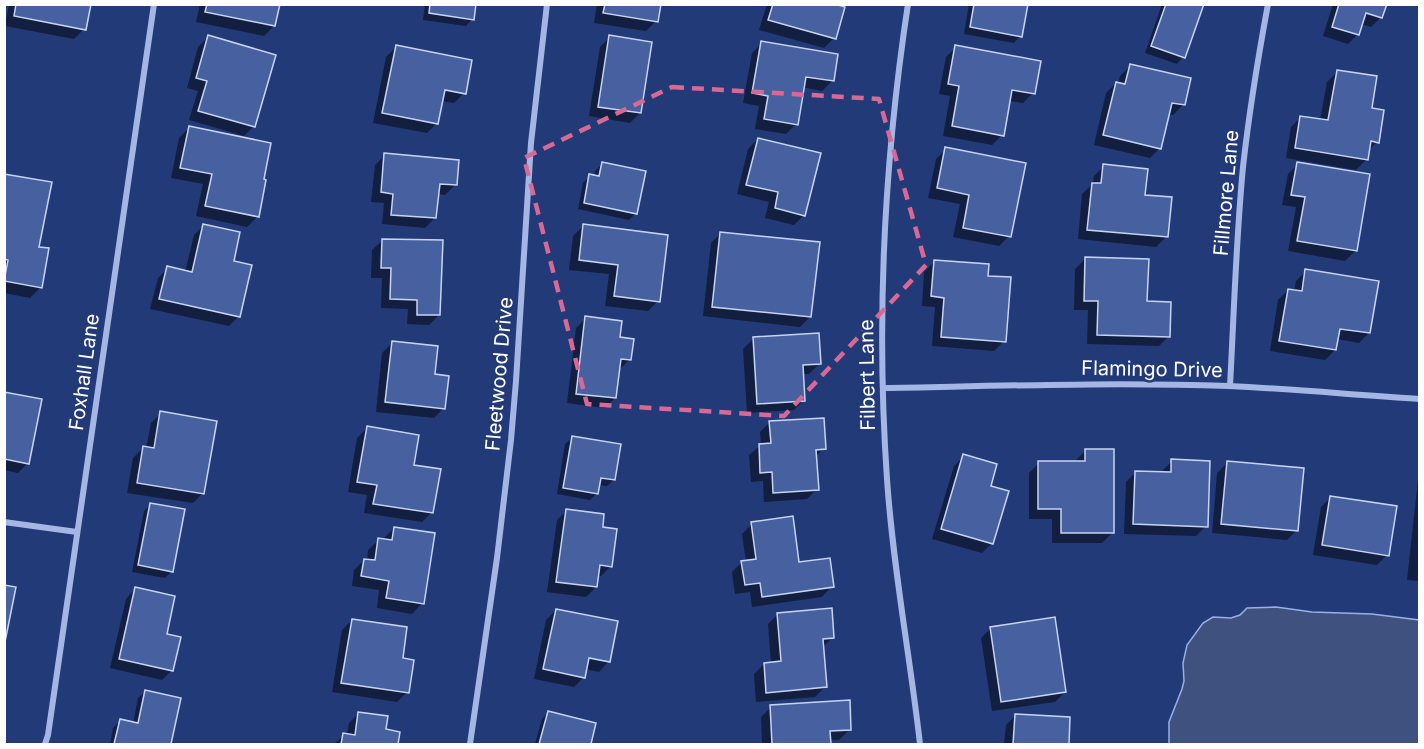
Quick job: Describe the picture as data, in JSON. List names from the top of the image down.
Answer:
{
  "streets": {
    "street": [
      "Fillmore Lane",
      "Flamingo Drive",
      "Foxhall Lane",
      "Fleetwood Drive",
      "Filbert Lane"
    ]
  },
  "crossings": [
    ["Fillmore Lane", "Flamingo Drive"],
    ["Flamingo Drive", "Filbert Lane"]
  ]
}
